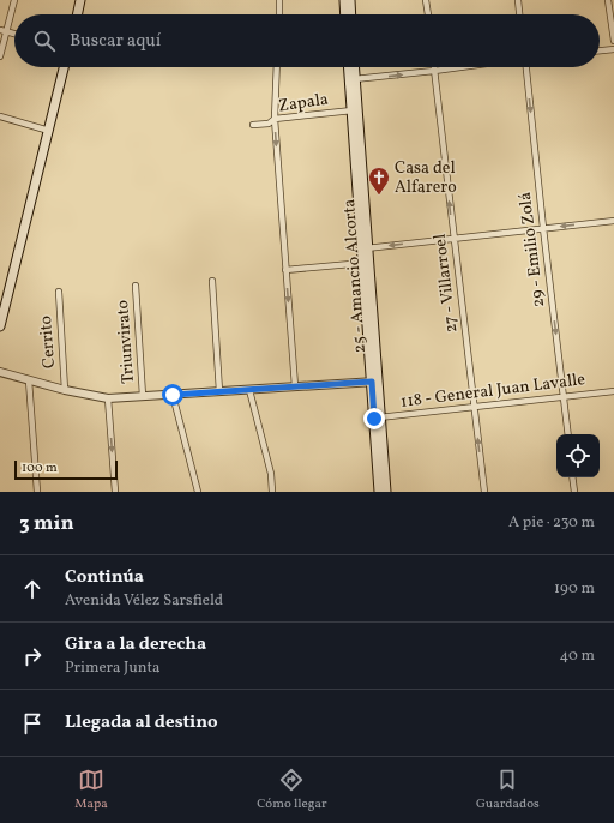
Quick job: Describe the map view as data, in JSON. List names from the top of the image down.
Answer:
{
  "streets": {
    "street": [
      "Zapala",
      "29 - Emilio Zolá",
      "27 - Villarroel",
      "Cerrito",
      "Triunvirato",
      "118 - General Juan Lavalle"
    ]
  },
  "crossings": [
    ["29 - Emilio Zolá", "118 - General Juan Lavalle"],
    ["27 - Villarroel", "118 - General Juan Lavalle"]
  ],
  "one_way": ["29 - Emilio Zolá", "27 - Villarroel", "Triunvirato"],
  "places": {
    "church": ["Casa del Alfarero"]
  },
  "scale_bar": "100 m",
  "page": {
    "search": "Buscar aquí",
    "scale": "100 m",
    "heading": ["3 min", "A pie · 230 m"],
    "list": [
      ["Continúa", "Avenida Vélez Sarsfield", "190 m"],
      ["Gira a la derecha", "Primera Junta", "40 m"],
      "Llegada al destino"
    ],
    "nav": ["Mapa", "Cómo llegar", "Guardados"]
  }
}
